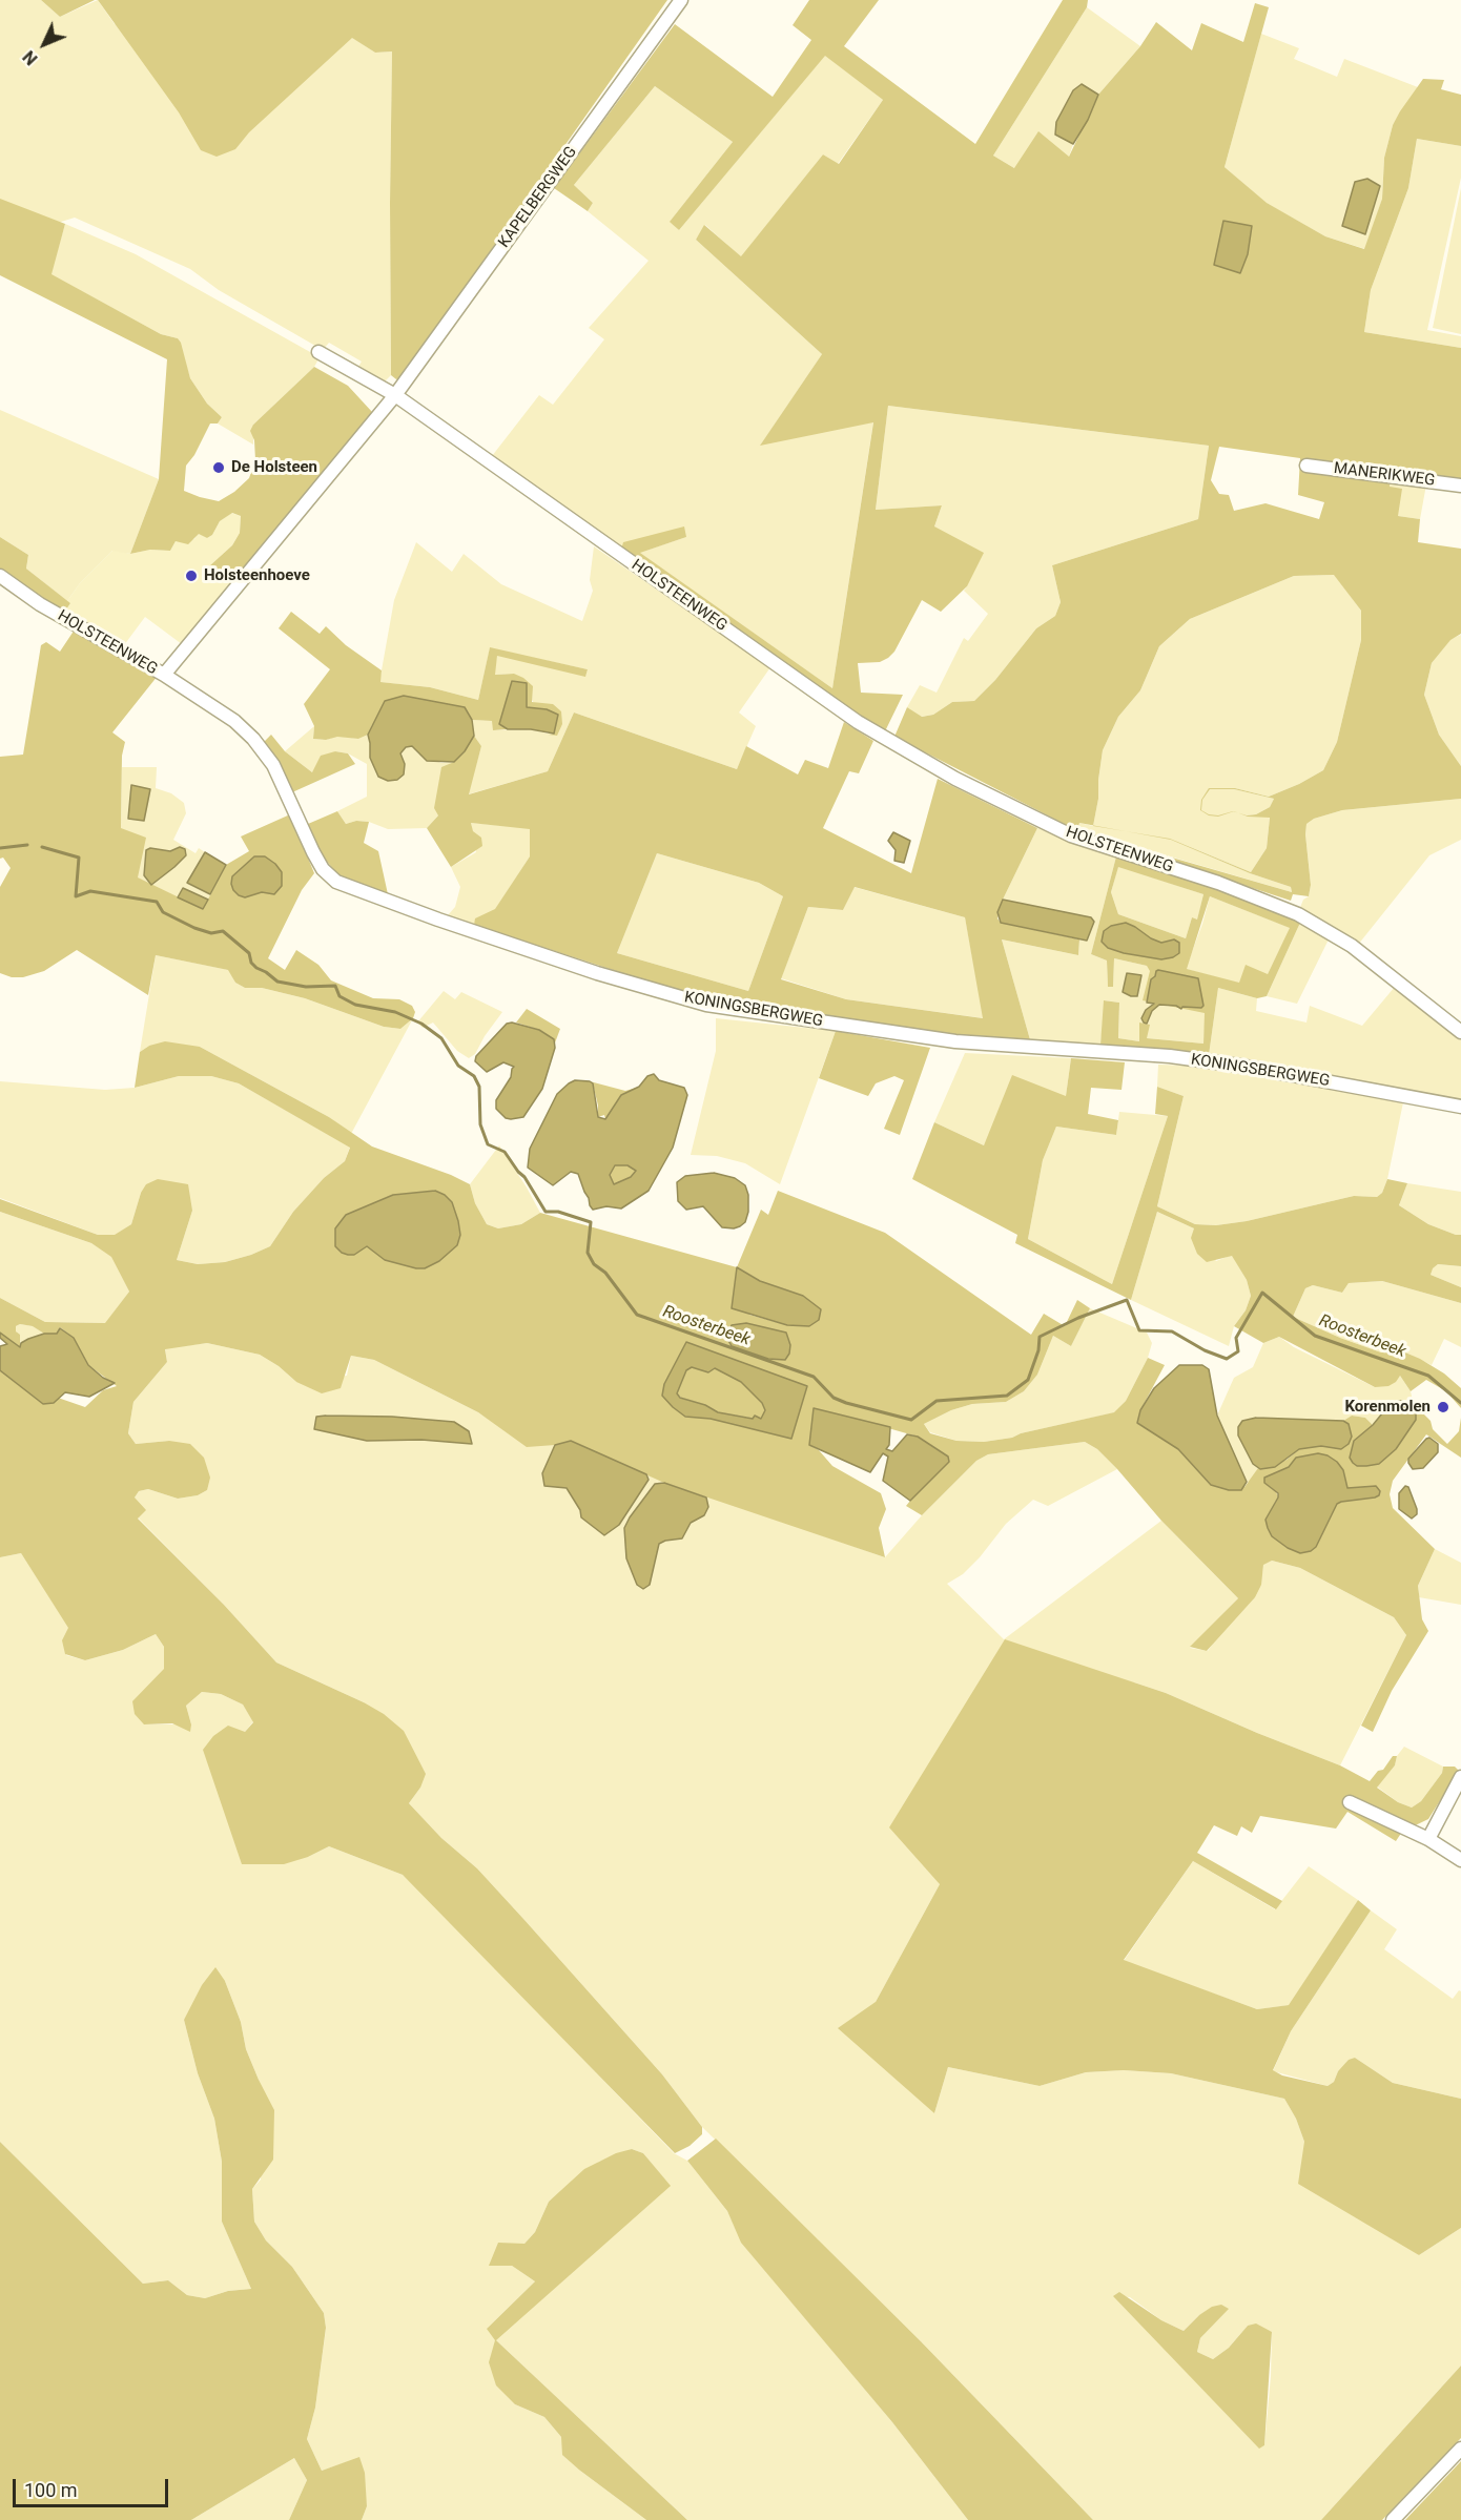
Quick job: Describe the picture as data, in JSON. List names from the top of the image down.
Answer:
{
  "streets": {
    "street": [
      "KAPELBERGWEG",
      "MANERIKWEG",
      "HOLSTEENWEG",
      "KONINGSBERGWEG"
    ]
  },
  "crossings": [
    ["KAPELBERGWEG", "HOLSTEENWEG"],
    ["HOLSTEENWEG", "KONINGSBERGWEG"]
  ],
  "water": ["Roosterbeek"],
  "places": ["De Holsteen", "Holsteenhoeve", "Korenmolen"],
  "scale_bar": "100 m",
  "north": "bottom left"
}
